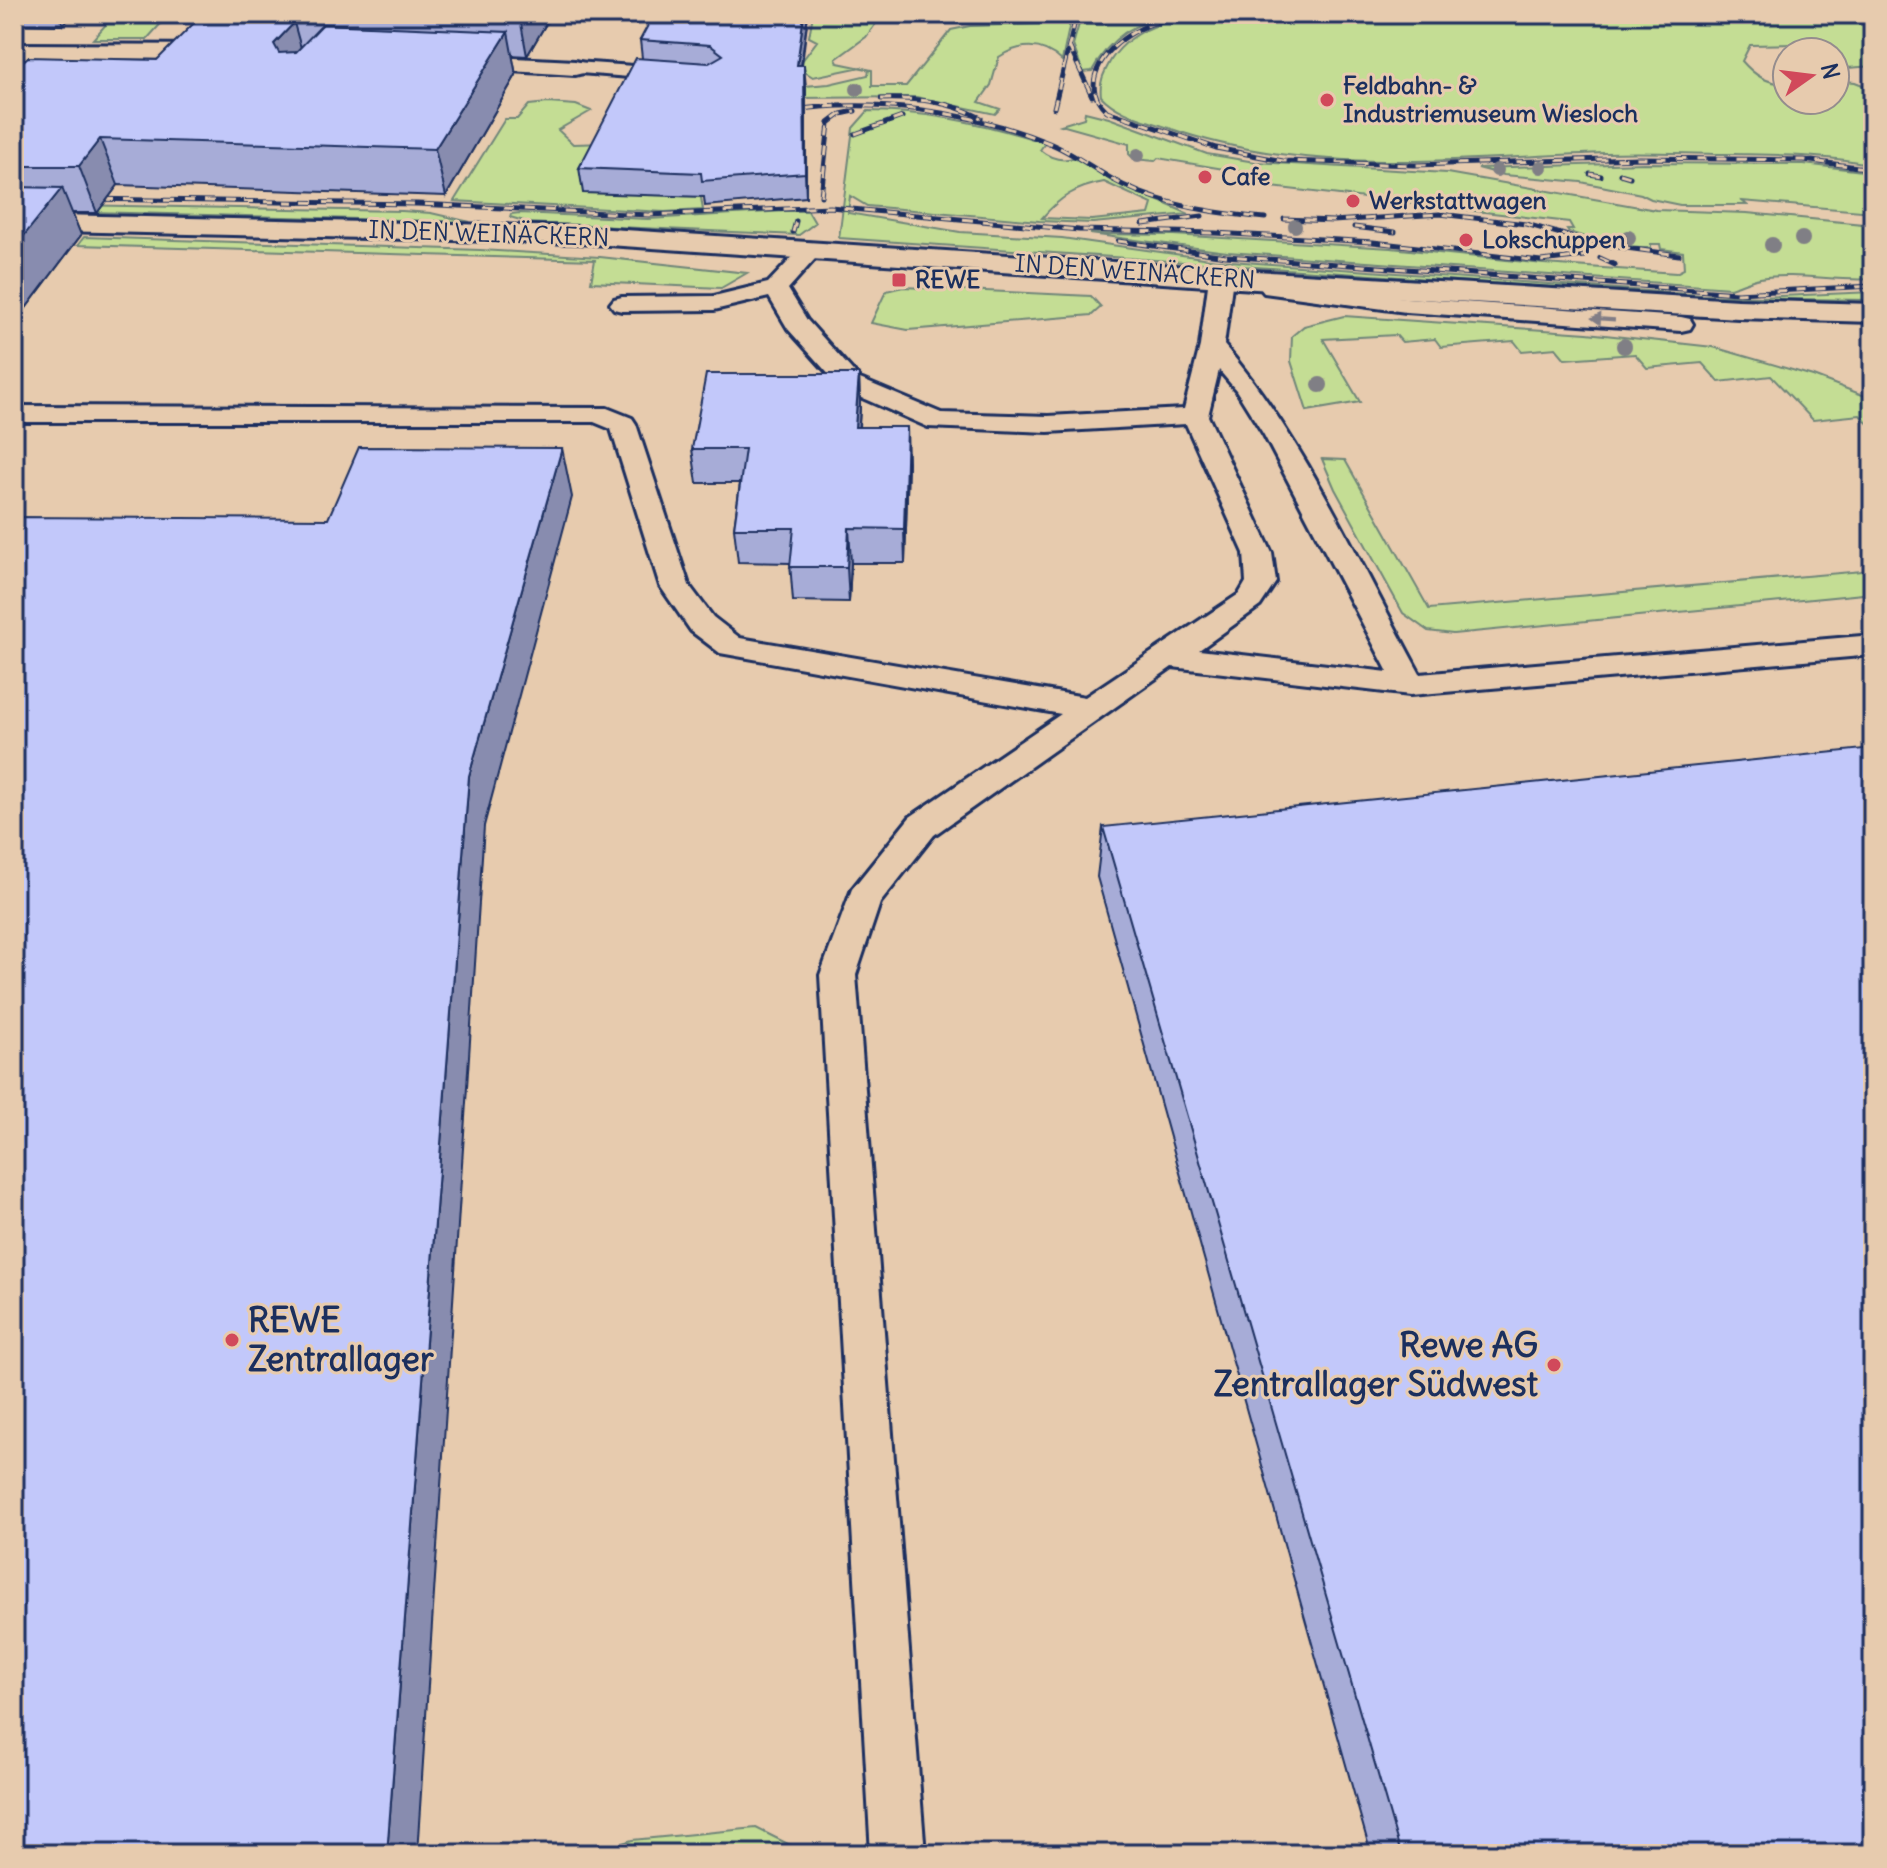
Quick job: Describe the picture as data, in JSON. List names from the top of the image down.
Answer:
{
  "streets": {
    "street": ["IN DEN WEINÄCKERN"]
  },
  "places": {
    "other": [
      "Feldbahn- & Industriemuseum Wiesloch",
      "Cafe",
      "Werkstattwagen",
      "Lokschuppen",
      "REWE Zentrallager",
      "Rewe AG Zentrallager Südwest"
    ],
    "transit": ["REWE"]
  },
  "north": "right"
}
